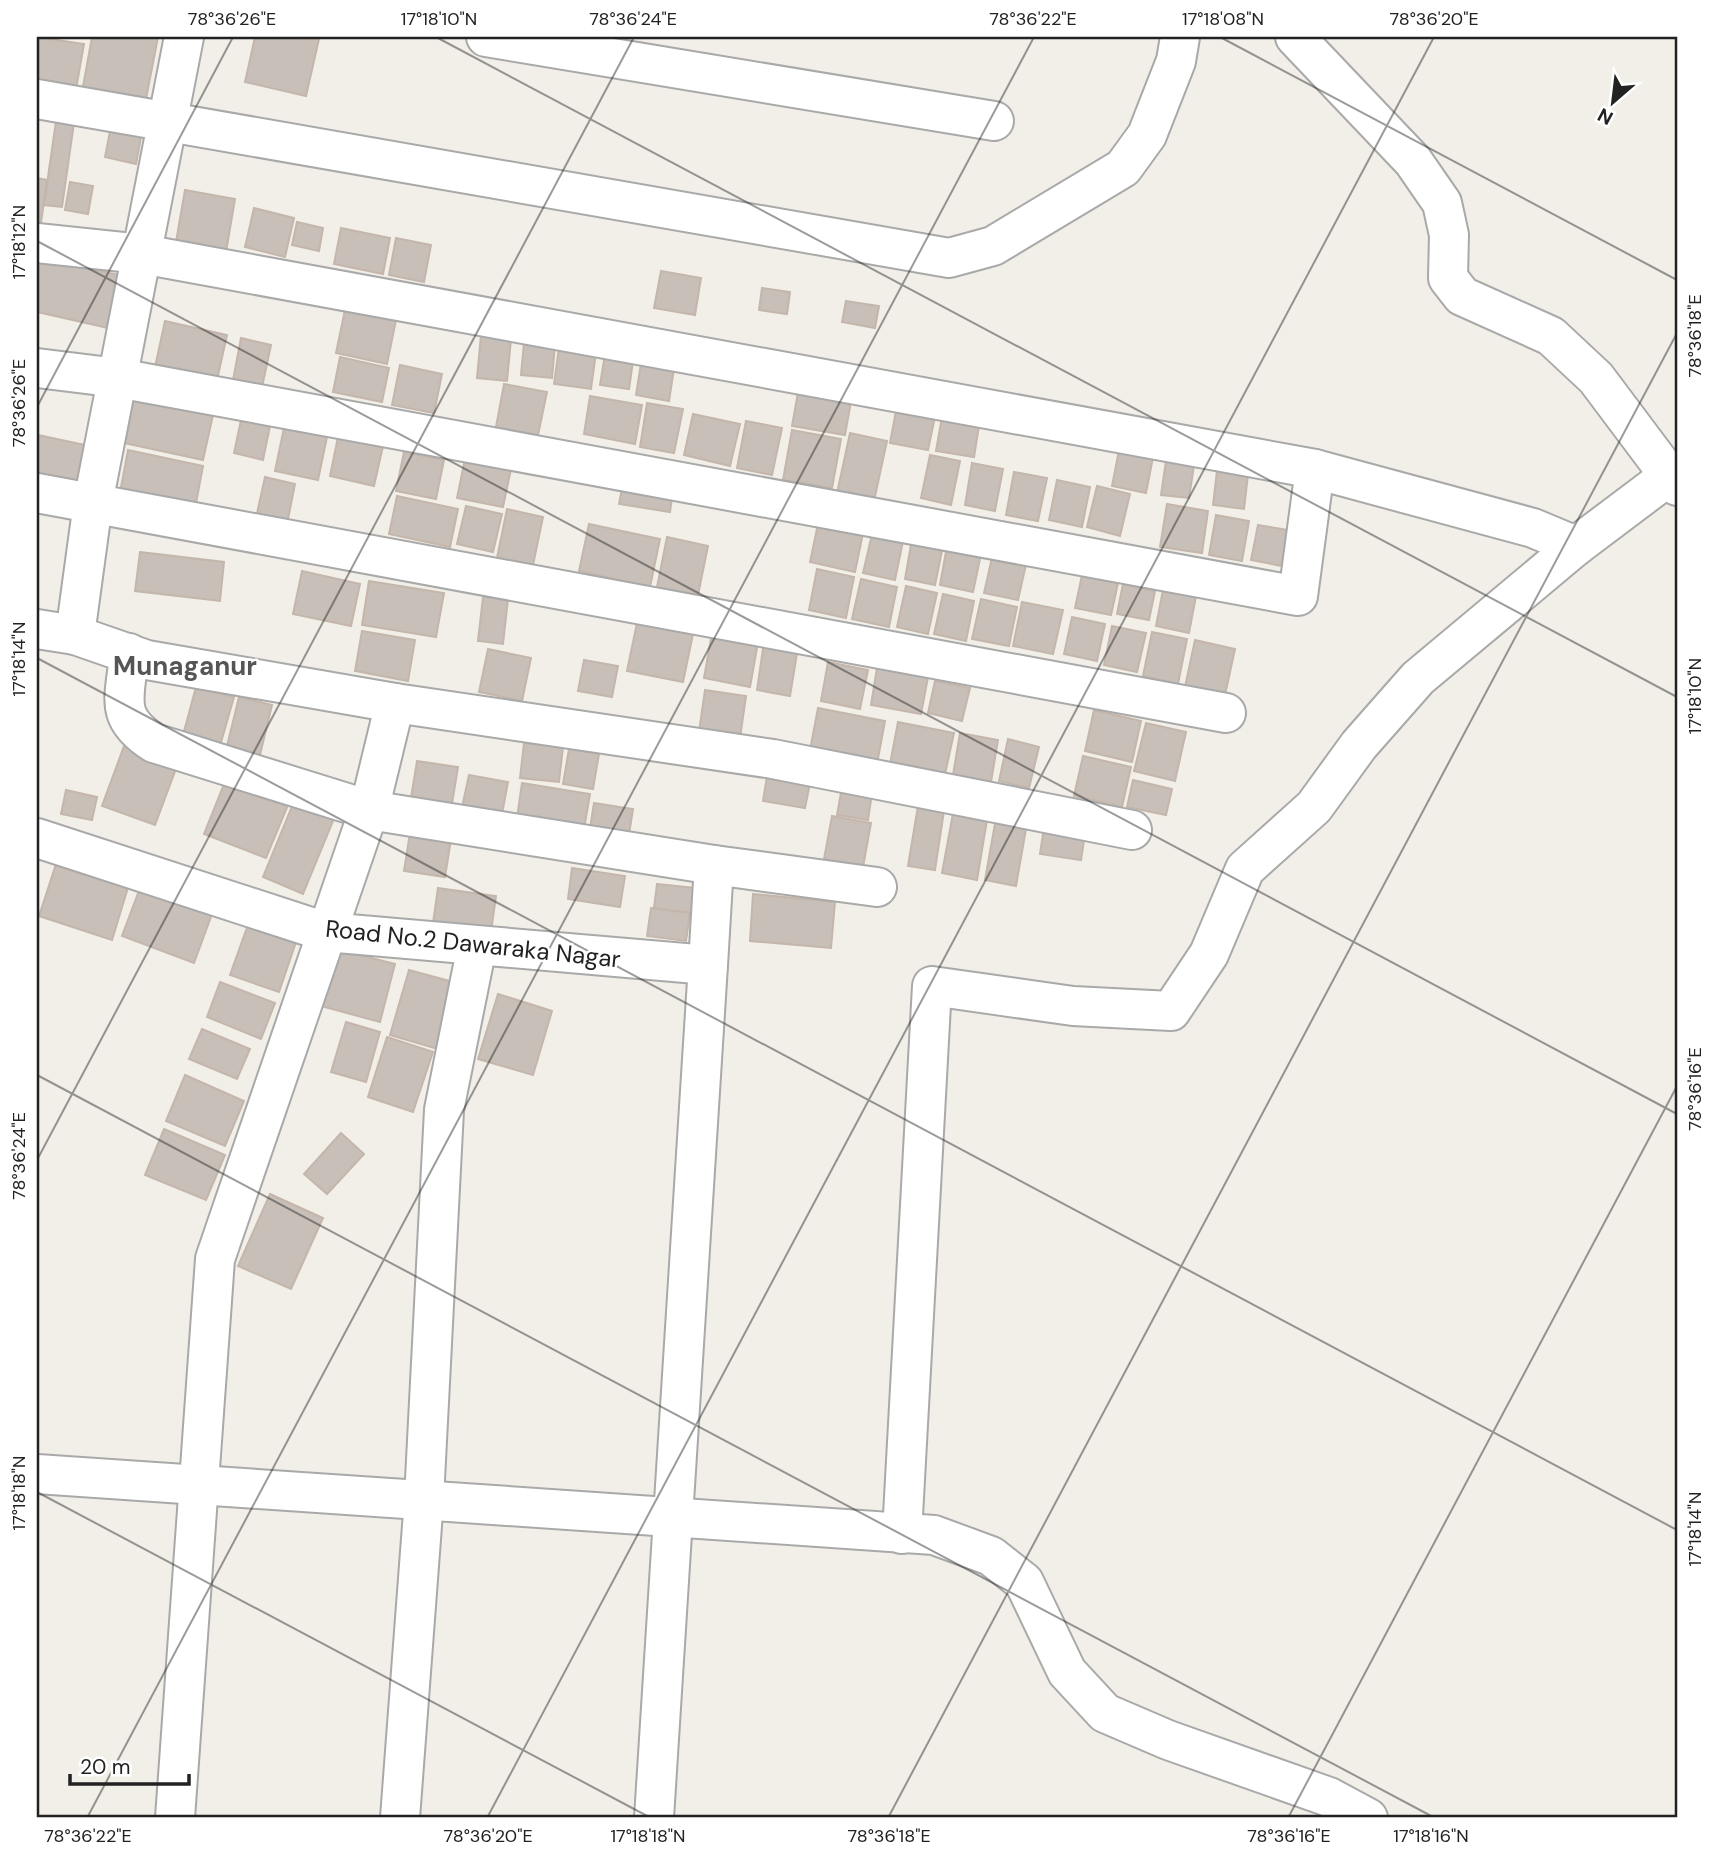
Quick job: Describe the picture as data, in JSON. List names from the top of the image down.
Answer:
{
  "streets": {
    "street": ["Road No.2 Dawaraka Nagar"]
  },
  "districts": ["Munaganur"],
  "scale_bar": "20 m",
  "north": "bottom left",
  "coordinates": [
    "78°36'26\"E",
    "17°18'10\"N",
    "78°36'24\"E",
    "78°36'22\"E",
    "17°18'08\"N",
    "78°36'20\"E",
    "17°18'12\"N",
    "78°36'18\"E",
    "17°18'14\"N",
    "78°36'16\"E",
    "17°18'18\"N",
    "17°18'16\"N"
  ]
}
